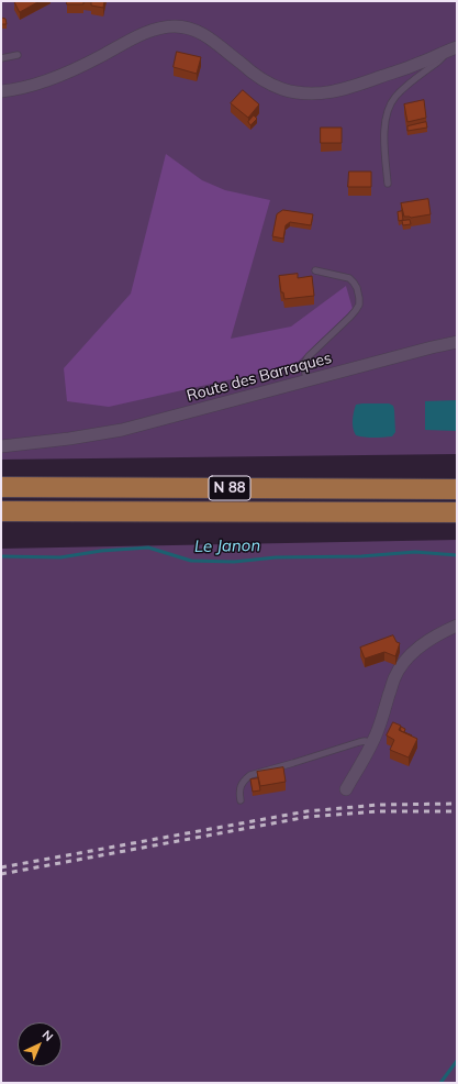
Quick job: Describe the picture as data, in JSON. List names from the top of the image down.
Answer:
{
  "streets": {
    "highway": ["N 88"],
    "street": ["Route des Barraques"]
  },
  "water": ["Le Janon"],
  "north": "top right"
}
